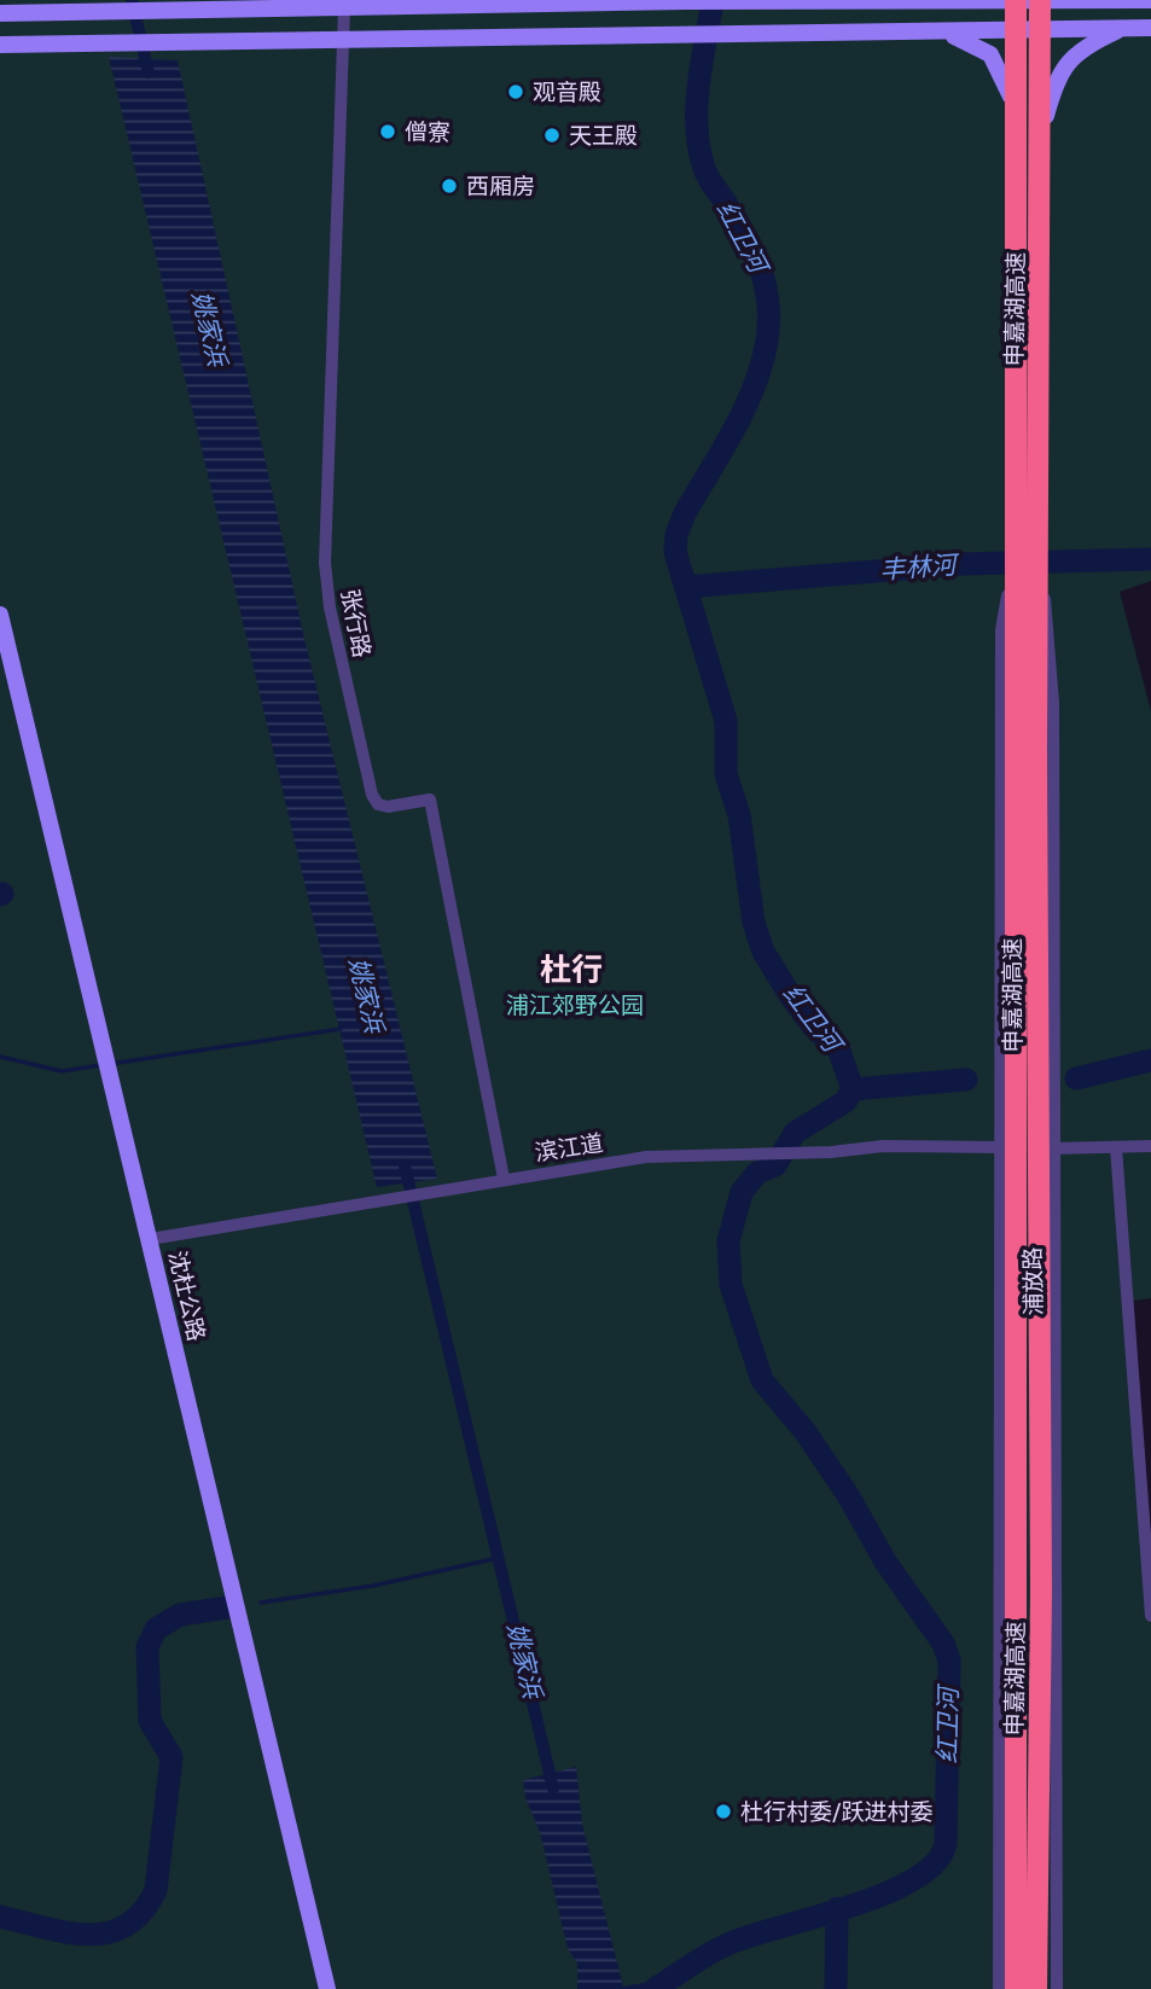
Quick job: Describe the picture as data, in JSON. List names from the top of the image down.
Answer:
{
  "streets": {
    "highway": ["申嘉湖高速"],
    "main road": ["沈杜公路"],
    "street": ["张行路", "滨江道", "浦放路"]
  },
  "crossings": [
    ["张行路", "滨江道"],
    ["滨江道", "浦放路"],
    ["滨江道", "沈杜公路"]
  ],
  "districts": ["杜行"],
  "water": ["红卫河", "姚家浜", "丰林河"],
  "parks": ["浦江郊野公园"],
  "places": [
    "观音殿",
    "僧寮",
    "天王殿",
    "西厢房",
    "杜行村委/跃进村委"
  ]
}
